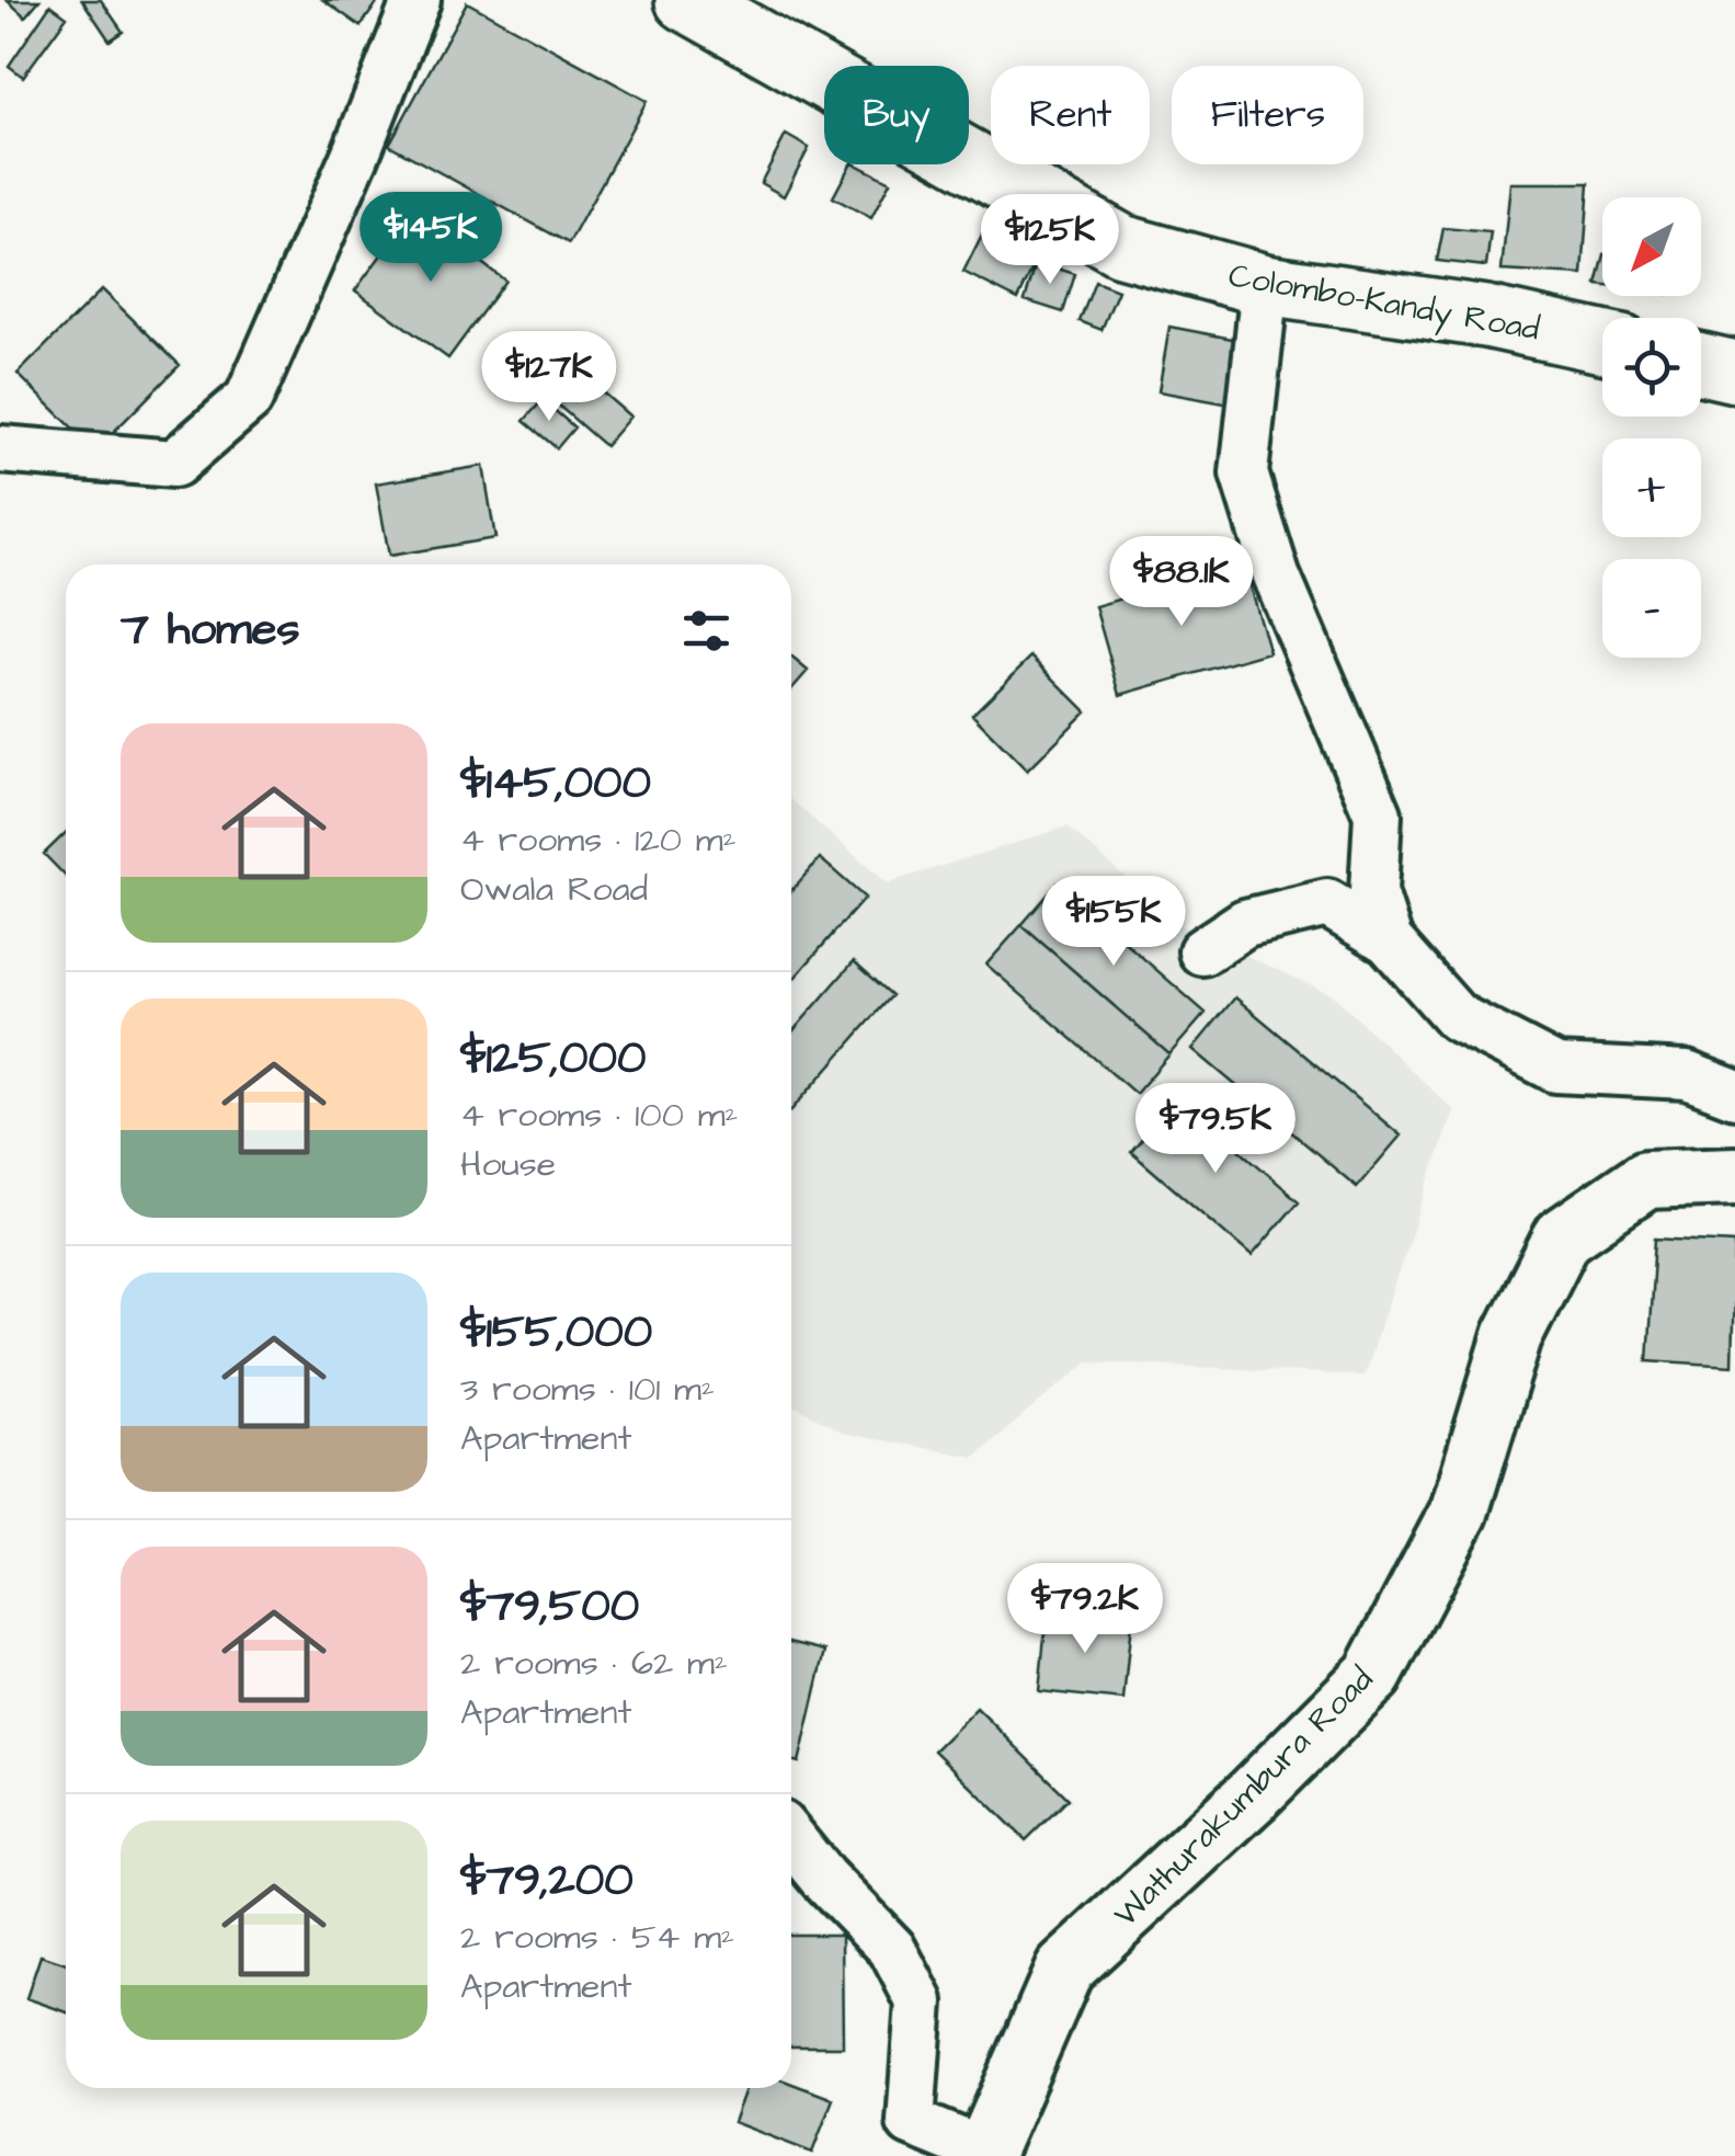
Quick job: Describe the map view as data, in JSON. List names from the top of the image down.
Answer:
{
  "streets": {
    "highway": ["Colombo-Kandy Road"],
    "main road": ["Wathurakumbura Road"]
  },
  "north": "bottom left",
  "page": {
    "chip": ["Buy", "Rent", "Filters"],
    "price": [
      "$145K",
      "$125K",
      "$127K",
      "$88.1K",
      "$155K",
      "$79.5K",
      "$79.2K"
    ],
    "map_buttons": ["+", "−"],
    "heading": "7 homes",
    "list": [
      {
        "name": "$145,000",
        "note": "4 rooms · 120 m² · Owala Road"
      },
      {
        "name": "$125,000",
        "note": "4 rooms · 100 m² · House"
      },
      {
        "name": "$155,000",
        "note": "3 rooms · 101 m² · Apartment"
      },
      {
        "name": "$79,500",
        "note": "2 rooms · 62 m² · Apartment"
      },
      {
        "name": "$79,200",
        "note": "2 rooms · 54 m² · Apartment"
      }
    ]
  }
}
